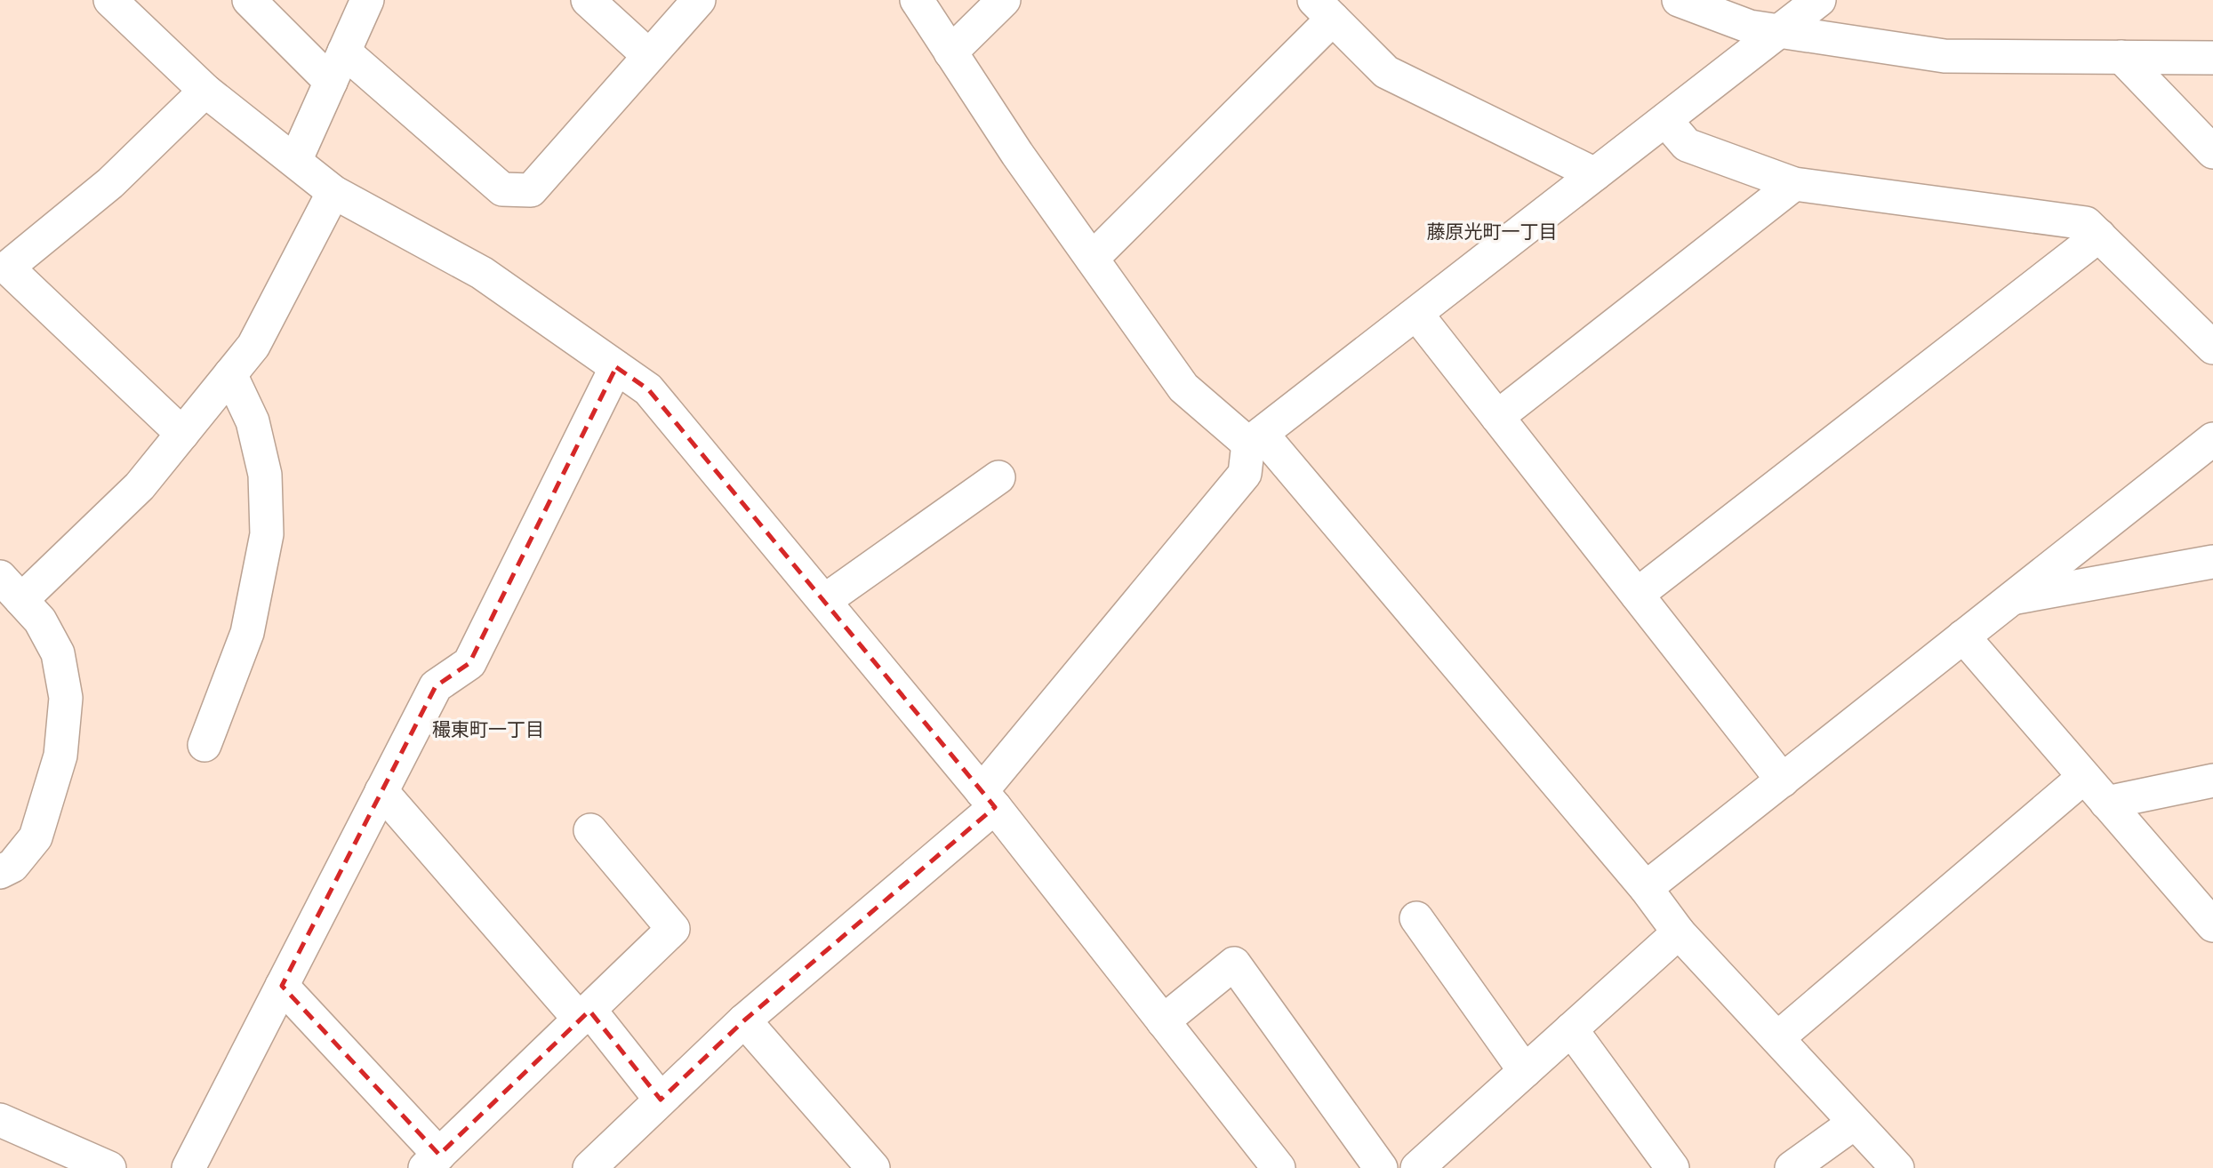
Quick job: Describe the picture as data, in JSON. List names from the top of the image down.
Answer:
{
  "districts": ["藤原光町一丁目", "穝東町一丁目"]
}
